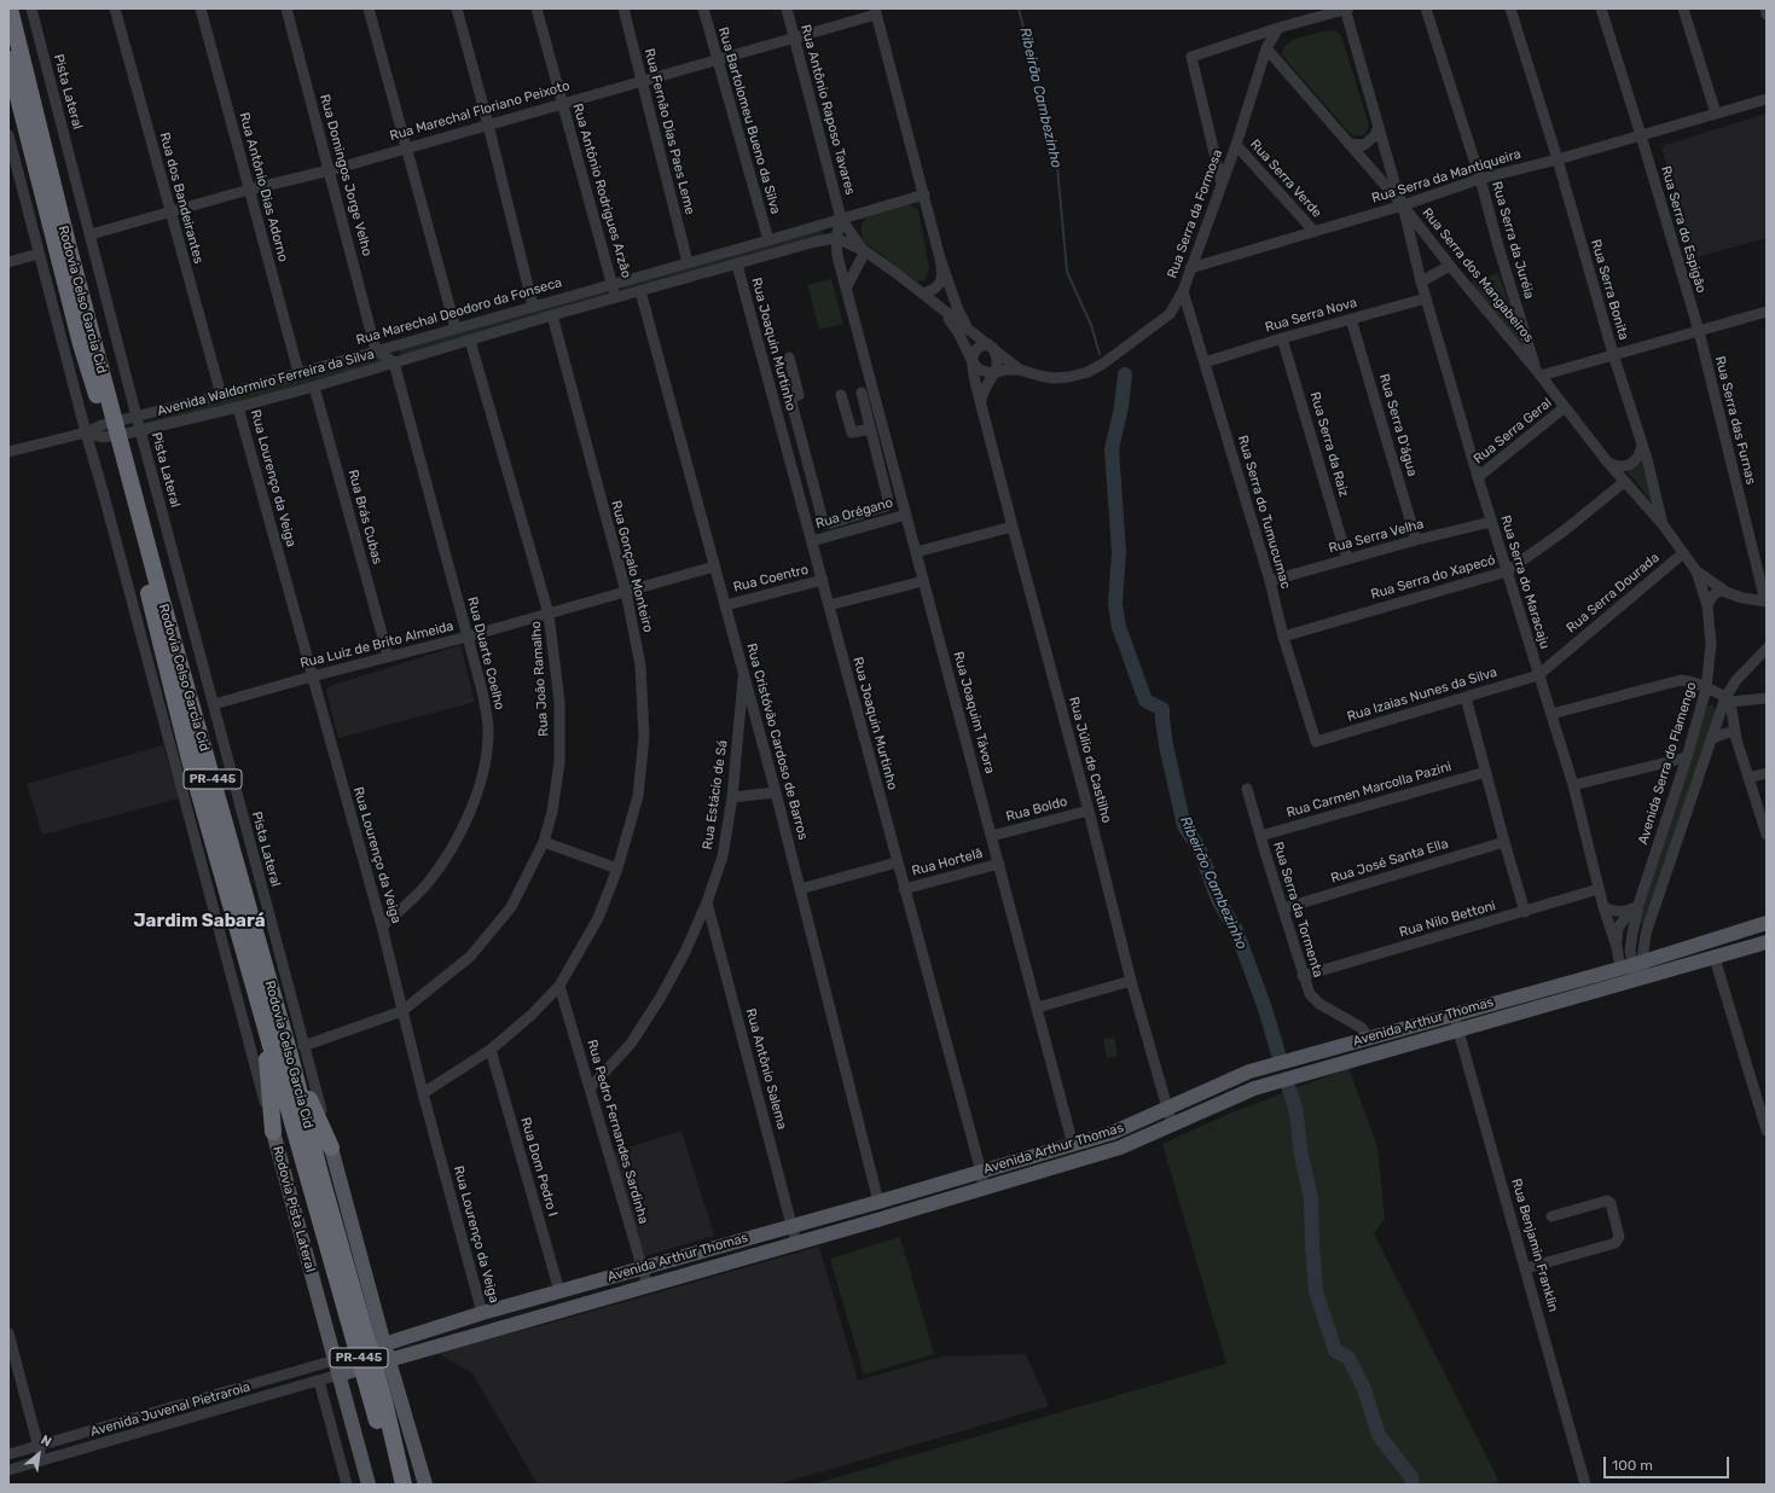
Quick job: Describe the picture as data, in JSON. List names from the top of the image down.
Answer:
{
  "streets": {
    "highway": ["Rodovia Celso Garcia Cid", "PR-445"],
    "main road": ["Avenida Arthur Thomas", "Rodovia Pista Lateral"],
    "street": [
      "Pista Lateral",
      "Rua Antônio Raposo Tavares",
      "Rua Marechal Floriano Peixoto",
      "Rua Bartolomeu Bueno da Silva",
      "Rua Fernão Dias Paes Leme",
      "Rua Domingos Jorge Velho",
      "Rua Serra da Mantiqueira",
      "Rua Serra Verde",
      "Rua Antônio Dias Adorno",
      "Rua Antônio Rodrigues Arzão",
      "Rua dos Bandeirantes",
      "Rua Serra da Formosa",
      "Rua Serra do Espigão",
      "Rua Serra da Juréia",
      "Rua Serra dos Mangabeiros",
      "Rua Serra Bonita",
      "Rua Marechal Deodoro da Fonseca",
      "Rua Serra Nova",
      "Rua Joaquin Murtinho",
      "Avenida Waldormiro Ferreira da Silva",
      "Rua Serra das Furnas",
      "Rua Serra D'água",
      "Rua Serra Geral",
      "Rua Serra da Raiz",
      "Rua Lourenço da Veiga",
      "Rua Serra do Tumucumac",
      "Rua Orégano",
      "Rua Brás Cubas",
      "Rua Serra Velha",
      "Rua Gonçalo Monteiro",
      "Rua Serra do Xapecó",
      "Rua Coentro",
      "Rua Serra do Maracaju",
      "Rua Serra Dourada",
      "Rua Luiz de Brito Almeida",
      "Rua Duarte Coelho",
      "Rua João Ramalho",
      "Rua Izaias Nunes da Silva",
      "Rua Joaquim Távora",
      "Rua Cristóvão Cardoso de Barros",
      "Rua Júlio de Castilho",
      "Avenida Serra do Flamengo",
      "Rua Carmen Marcolla Pazini",
      "Rua Estácio de Sá",
      "Rua Boldo",
      "Rua José Santa Ella",
      "Rua Hortelã",
      "Rua Serra da Tormenta",
      "Rua Nilo Bettoni",
      "Rua Antônio Salema",
      "Rua Pedro Fernandes Sardinha",
      "Rua Dom Pedro I",
      "Rua Benjamin Franklin",
      "Avenida Juvenal Pietraroia"
    ]
  },
  "crossings": [
    ["Pista Lateral", "Rua Marechal Floriano Peixoto"],
    ["Pista Lateral", "Rodovia Celso Garcia Cid"],
    ["Pista Lateral", "Rua Marechal Deodoro da Fonseca"],
    ["Pista Lateral", "Avenida Waldormiro Ferreira da Silva"],
    ["Pista Lateral", "Rua Luiz de Brito Almeida"],
    ["Pista Lateral", "Rua João Ramalho"],
    ["Rua Antônio Raposo Tavares", "Rua Marechal Floriano Peixoto"],
    ["Rua Antônio Raposo Tavares", "Rua Serra da Formosa"],
    ["Rua Antônio Raposo Tavares", "Rua Marechal Deodoro da Fonseca"],
    ["Rua Antônio Raposo Tavares", "Rua Joaquim Távora"],
    ["Rua Marechal Floriano Peixoto", "Rua Bartolomeu Bueno da Silva"],
    ["Rua Marechal Floriano Peixoto", "Rua Fernão Dias Paes Leme"],
    ["Rua Marechal Floriano Peixoto", "Rua Domingos Jorge Velho"],
    ["Rua Marechal Floriano Peixoto", "Rua Antônio Dias Adorno"],
    ["Rua Marechal Floriano Peixoto", "Rua Antônio Rodrigues Arzão"],
    ["Rua Marechal Floriano Peixoto", "Rua dos Bandeirantes"],
    ["Rua Bartolomeu Bueno da Silva", "Rua Marechal Deodoro da Fonseca"],
    ["Rua Fernão Dias Paes Leme", "Rua Marechal Deodoro da Fonseca"],
    ["Rua Domingos Jorge Velho", "Rua Marechal Deodoro da Fonseca"],
    ["Rua Serra da Mantiqueira", "Rua Serra Verde"],
    ["Rua Serra da Mantiqueira", "Rua Serra da Formosa"],
    ["Rua Serra da Mantiqueira", "Rua Serra do Espigão"],
    ["Rua Serra da Mantiqueira", "Rua Serra da Juréia"],
    ["Rua Serra da Mantiqueira", "Rua Serra dos Mangabeiros"],
    ["Rua Serra da Mantiqueira", "Rua Serra Bonita"],
    ["Rua Serra da Mantiqueira", "Rua Serra do Maracaju"],
    ["Rua Serra Verde", "Rua Serra da Formosa"],
    ["Rua Antônio Dias Adorno", "Rua Marechal Deodoro da Fonseca"],
    ["Rua Antônio Rodrigues Arzão", "Rua Marechal Deodoro da Fonseca"],
    ["Rua Antônio Rodrigues Arzão", "Avenida Waldormiro Ferreira da Silva"],
    ["Rua dos Bandeirantes", "Rua Marechal Deodoro da Fonseca"],
    ["Rua Serra da Formosa", "Rua Serra dos Mangabeiros"],
    ["Rua Serra da Formosa", "Rua Marechal Deodoro da Fonseca"],
    ["Rua Serra da Formosa", "Avenida Waldormiro Ferreira da Silva"],
    ["Rua Serra da Formosa", "Rua Serra do Tumucumac"],
    ["Rua Serra da Formosa", "Rua Joaquim Távora"],
    ["Rua Serra da Formosa", "Rua Júlio de Castilho"],
    ["Rua Serra do Espigão", "Rua Serra das Furnas"],
    ["Rua Serra da Juréia", "Rua Serra dos Mangabeiros"],
    ["Rua Serra dos Mangabeiros", "Rua Serra Bonita"],
    ["Rua Serra dos Mangabeiros", "Rua Serra Geral"],
    ["Rua Serra dos Mangabeiros", "Rua Serra do Xapecó"],
    ["Rua Serra dos Mangabeiros", "Rua Serra do Maracaju"],
    ["Rua Serra Bonita", "Rua Serra Dourada"],
    ["Rua Serra Bonita", "Avenida Serra do Flamengo"],
    ["Rodovia Celso Garcia Cid", "Rua João Ramalho"],
    ["Rua Marechal Deodoro da Fonseca", "Avenida Waldormiro Ferreira da Silva"],
    ["Rua Marechal Deodoro da Fonseca", "Rua Joaquim Távora"],
    ["Rua Marechal Deodoro da Fonseca", "PR-445"],
    ["Rua Marechal Deodoro da Fonseca", "Rodovia Pista Lateral"],
    ["Rua Serra Nova", "Rua Serra D'água"],
    ["Rua Serra Nova", "Rua Serra da Raiz"],
    ["Rua Serra Nova", "Rua Serra do Tumucumac"],
    ["Rua Serra Nova", "Rua Serra do Maracaju"],
    ["Rua Joaquin Murtinho", "Avenida Waldormiro Ferreira da Silva"],
    ["Rua Joaquin Murtinho", "Rua Orégano"],
    ["Rua Joaquin Murtinho", "Rua Coentro"],
    ["Rua Joaquin Murtinho", "Rua Hortelã"],
    ["Rua Joaquin Murtinho", "Avenida Arthur Thomas"],
    ["Avenida Waldormiro Ferreira da Silva", "Rua Lourenço da Veiga"],
    ["Avenida Waldormiro Ferreira da Silva", "Rua Brás Cubas"],
    ["Avenida Waldormiro Ferreira da Silva", "Rua Gonçalo Monteiro"],
    ["Avenida Waldormiro Ferreira da Silva", "Rua Duarte Coelho"],
    ["Avenida Waldormiro Ferreira da Silva", "Rua João Ramalho"],
    ["Avenida Waldormiro Ferreira da Silva", "Rua Joaquim Távora"],
    ["Avenida Waldormiro Ferreira da Silva", "Rua Cristóvão Cardoso de Barros"],
    ["Avenida Waldormiro Ferreira da Silva", "PR-445"],
    ["Avenida Waldormiro Ferreira da Silva", "Rodovia Pista Lateral"],
    ["Rua Serra D'água", "Rua Serra Velha"],
    ["Rua Serra Geral", "Rua Serra do Maracaju"],
    ["Rua Serra da Raiz", "Rua Serra Velha"],
    ["Rua Lourenço da Veiga", "Rua Gonçalo Monteiro"],
    ["Rua Lourenço da Veiga", "Rua Luiz de Brito Almeida"],
    ["Rua Lourenço da Veiga", "Rua Duarte Coelho"],
    ["Rua Lourenço da Veiga", "Rua João Ramalho"],
    ["Rua Lourenço da Veiga", "Avenida Arthur Thomas"],
    ["Rua Serra do Tumucumac", "Rua Serra Velha"],
    ["Rua Serra do Tumucumac", "Rua Serra do Xapecó"],
    ["Rua Serra do Tumucumac", "Rua Izaias Nunes da Silva"],
    ["Rua Orégano", "Rua Joaquim Távora"],
    ["Rua Brás Cubas", "Rua Luiz de Brito Almeida"],
    ["Rua Serra Velha", "Rua Serra do Maracaju"],
    ["Rua Gonçalo Monteiro", "Rua Luiz de Brito Almeida"],
    ["Rua Gonçalo Monteiro", "Rua Pedro Fernandes Sardinha"],
    ["Rua Gonçalo Monteiro", "Rua Dom Pedro I"],
    ["Rua Serra do Xapecó", "Rua Serra do Maracaju"],
    ["Rua Coentro", "Rua Cristóvão Cardoso de Barros"],
    ["Rua Serra do Maracaju", "Rua Serra Dourada"],
    ["Rua Serra do Maracaju", "Rua Izaias Nunes da Silva"],
    ["Rua Serra do Maracaju", "Rua Nilo Bettoni"],
    ["Rua Serra do Maracaju", "Avenida Arthur Thomas"],
    ["Rua Serra Dourada", "Rua Izaias Nunes da Silva"],
    ["Rua Luiz de Brito Almeida", "Rua Duarte Coelho"],
    ["Rua Luiz de Brito Almeida", "Rua João Ramalho"],
    ["Rua Luiz de Brito Almeida", "Rua Cristóvão Cardoso de Barros"],
    ["Rua Joaquim Távora", "Rua Boldo"],
    ["Rua Joaquim Távora", "Rua Hortelã"],
    ["Rua Joaquim Távora", "Avenida Arthur Thomas"],
    ["Rua Cristóvão Cardoso de Barros", "Rua Estácio de Sá"],
    ["Rua Cristóvão Cardoso de Barros", "Avenida Arthur Thomas"],
    ["Rua Júlio de Castilho", "Rua Boldo"],
    ["Rua Júlio de Castilho", "Avenida Arthur Thomas"],
    ["PR-445", "Avenida Arthur Thomas"],
    ["PR-445", "Rodovia Pista Lateral"],
    ["Rua Carmen Marcolla Pazini", "Rua Serra da Tormenta"],
    ["Rua Estácio de Sá", "Rua Antônio Salema"],
    ["Rua Estácio de Sá", "Rua Pedro Fernandes Sardinha"],
    ["Rua José Santa Ella", "Rua Serra da Tormenta"],
    ["Rua Serra da Tormenta", "Rua Nilo Bettoni"],
    ["Rua Serra da Tormenta", "Avenida Arthur Thomas"],
    ["Avenida Arthur Thomas", "Rua Antônio Salema"],
    ["Avenida Arthur Thomas", "Rua Pedro Fernandes Sardinha"],
    ["Avenida Arthur Thomas", "Rua Dom Pedro I"],
    ["Avenida Arthur Thomas", "Rodovia Pista Lateral"],
    ["Avenida Arthur Thomas", "Rua Benjamin Franklin"],
    ["Avenida Arthur Thomas", "Avenida Juvenal Pietraroia"],
    ["Rodovia Pista Lateral", "Avenida Juvenal Pietraroia"]
  ],
  "districts": ["Jardim Sabará"],
  "water": ["Ribeirão Cambezinho"],
  "scale_bar": "100 m",
  "north": "top right"
}
